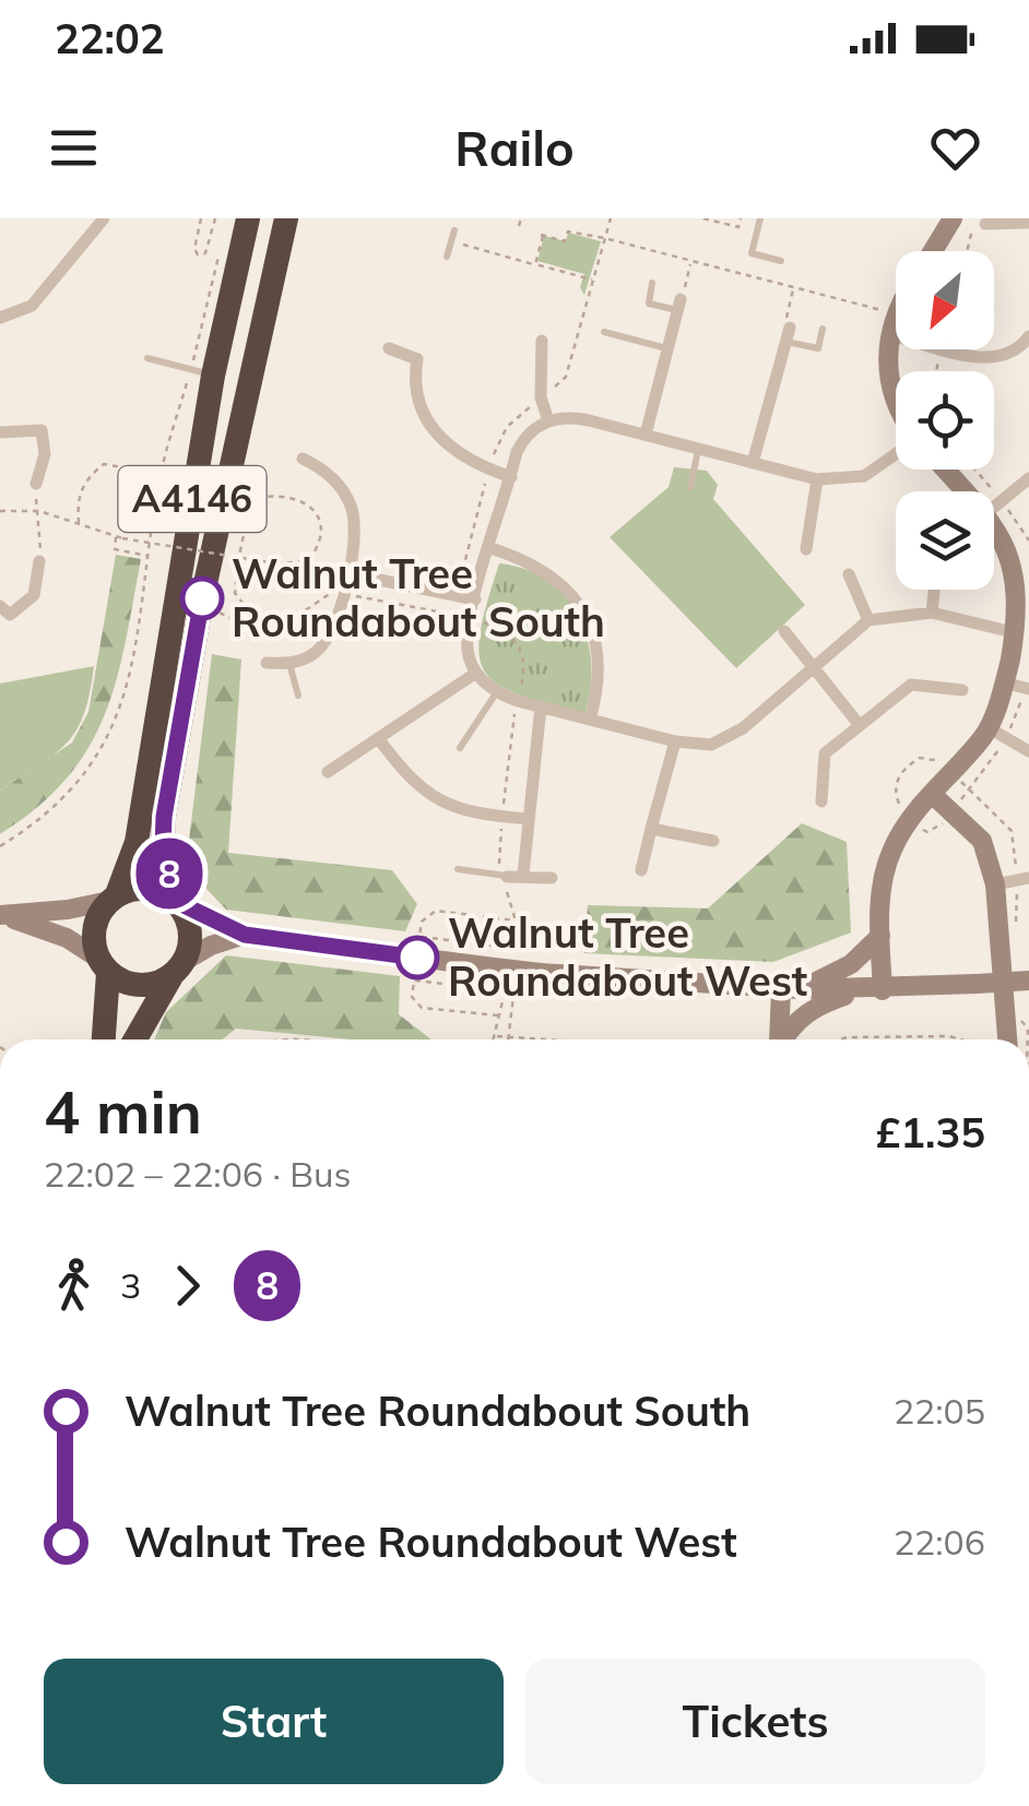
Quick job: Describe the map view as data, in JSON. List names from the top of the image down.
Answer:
{
  "streets": {
    "highway": ["A4146"]
  },
  "places": ["Walnut Tree Roundabout South", "Walnut Tree Roundabout West"],
  "lines": ["bus line 8"],
  "north": "bottom left",
  "page": {
    "status": "22:02",
    "header": "Railo",
    "on_map": "8",
    "heading": ["4 min", "22:02 – 22:06 · Bus", "£1.35"],
    "legs": ["3", "8"],
    "list": [
      {
        "name": "Walnut Tree Roundabout South",
        "value": "22:05"
      },
      {
        "name": "Walnut Tree Roundabout West",
        "value": "22:06"
      }
    ],
    "buttons": ["Start", "Tickets"]
  }
}
